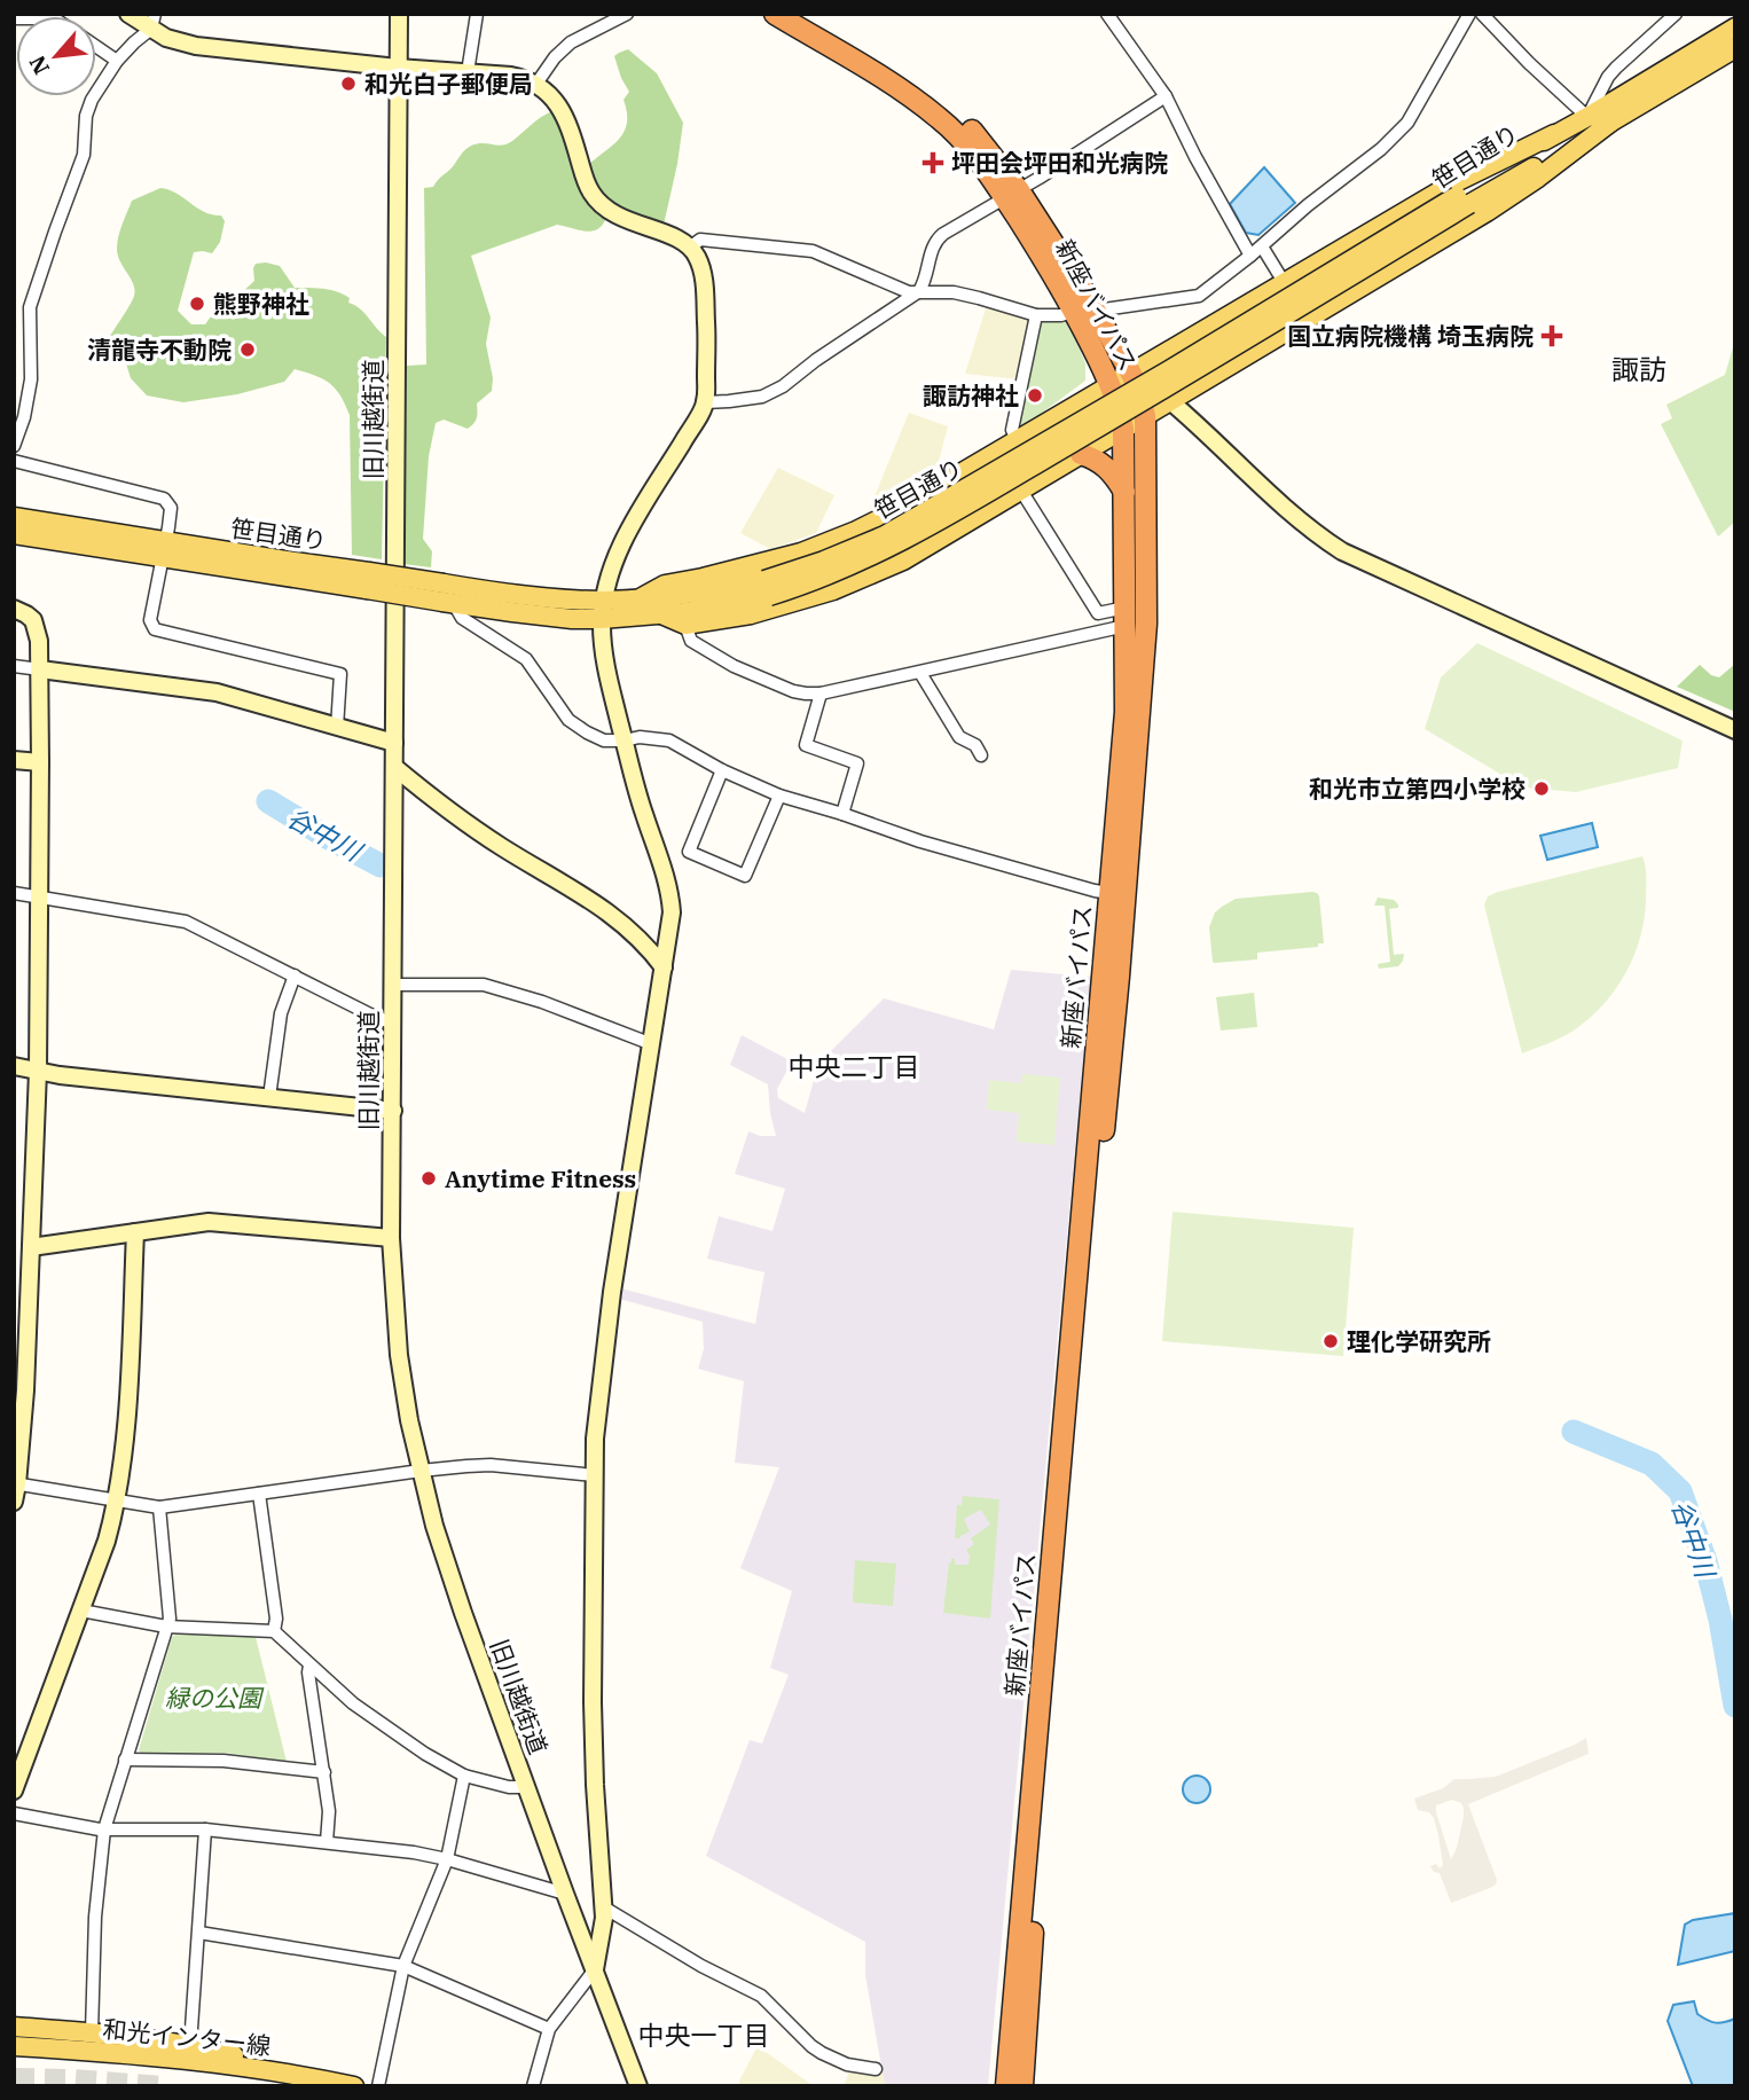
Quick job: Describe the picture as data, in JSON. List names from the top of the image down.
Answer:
{
  "streets": {
    "highway": ["新座バイパス"],
    "main road": ["笹目通り", "和光インター線"],
    "street": ["旧川越街道"]
  },
  "districts": ["諏訪", "中央二丁目", "中央一丁目"],
  "water": ["谷中川"],
  "parks": ["緑の公園"],
  "places": {
    "other": [
      "和光白子郵便局",
      "熊野神社",
      "清龍寺不動院",
      "諏訪神社",
      "和光市立第四小学校",
      "Anytime Fitness",
      "理化学研究所"
    ],
    "health": ["坪田会坪田和光病院", "国立病院機構 埼玉病院"]
  },
  "north": "bottom left"
}
